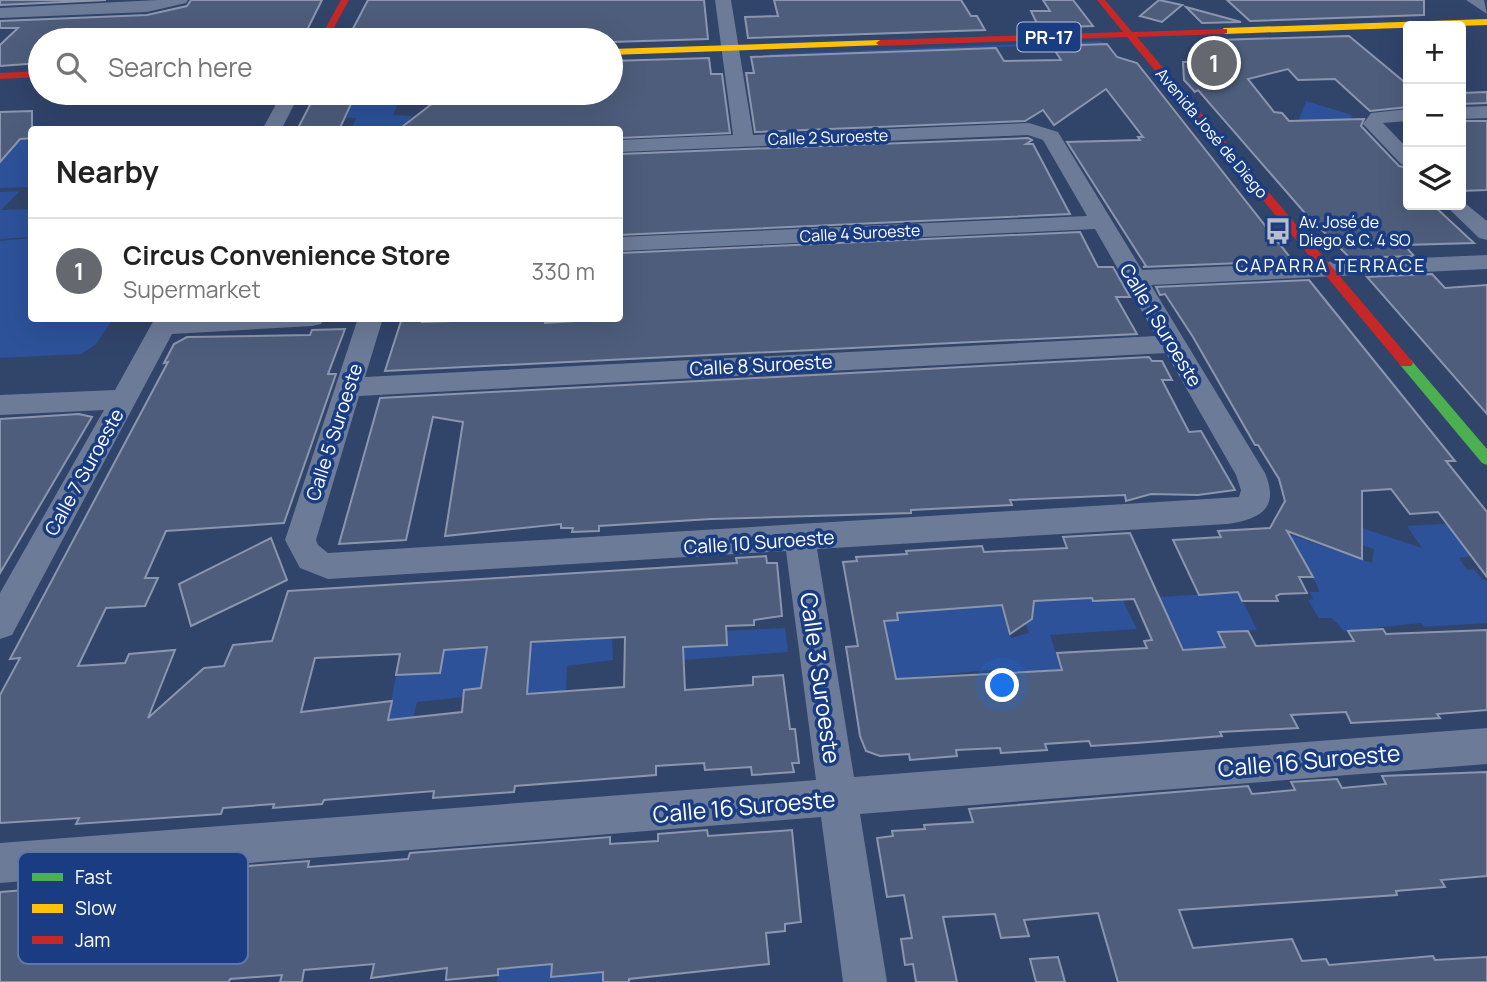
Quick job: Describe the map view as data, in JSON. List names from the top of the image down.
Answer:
{
  "streets": {
    "main road": ["PR-17", "Avenida José de Diego"],
    "street": [
      "Calle 2 Suroeste",
      "Calle 4 Suroeste",
      "Calle 1 Suroeste",
      "Calle 8 Suroeste",
      "Calle 5 Suroeste",
      "Calle 7 Suroeste",
      "Calle 10 Suroeste",
      "Calle 3 Suroeste",
      "Calle 16 Suroeste"
    ]
  },
  "crossings": [
    ["PR-17", "Avenida José de Diego"],
    ["Calle 2 Suroeste", "Calle 1 Suroeste"],
    ["Calle 4 Suroeste", "Calle 1 Suroeste"],
    ["Calle 1 Suroeste", "Calle 8 Suroeste"],
    ["Calle 1 Suroeste", "Calle 10 Suroeste"],
    ["Calle 8 Suroeste", "Calle 5 Suroeste"],
    ["Calle 5 Suroeste", "Calle 10 Suroeste"],
    ["Calle 10 Suroeste", "Calle 3 Suroeste"],
    ["Calle 3 Suroeste", "Calle 16 Suroeste"]
  ],
  "districts": ["CAPARRA TERRACE"],
  "places": {
    "bus stop": ["Av. José de Diego & C. 4 SO"]
  },
  "legend": ["Fast", "Slow", "Jam"],
  "page": {
    "map_buttons": ["+", "−"],
    "search": "Search here",
    "pins": "1",
    "heading": "Nearby",
    "list": [
      {
        "mark": "1",
        "name": "Circus Convenience Store",
        "note": "Supermarket",
        "value": "330 m"
      }
    ]
  }
}
